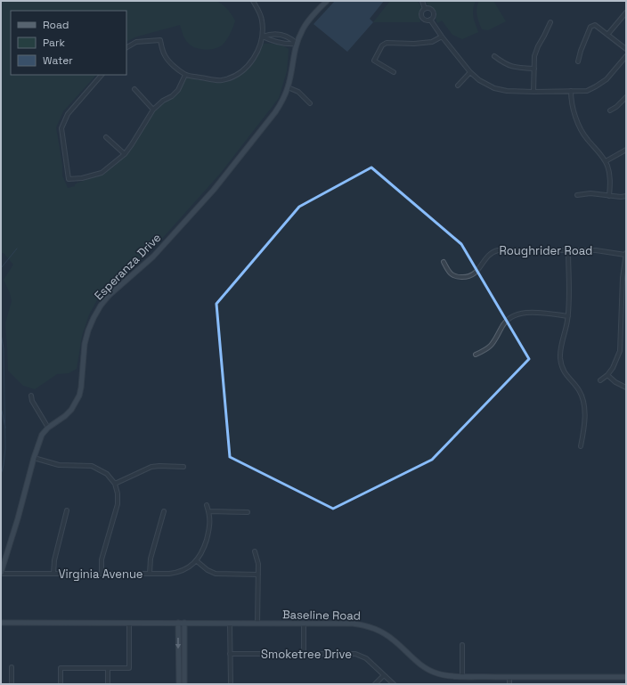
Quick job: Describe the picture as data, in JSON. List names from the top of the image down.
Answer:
{
  "streets": {
    "main road": ["Esperanza Drive", "Baseline Road"],
    "street": ["Roughrider Road", "Virginia Avenue", "Smoketree Drive"]
  },
  "crossings": [
    ["Esperanza Drive", "Virginia Avenue"]
  ],
  "legend": ["Road", "Park", "Water"]
}
